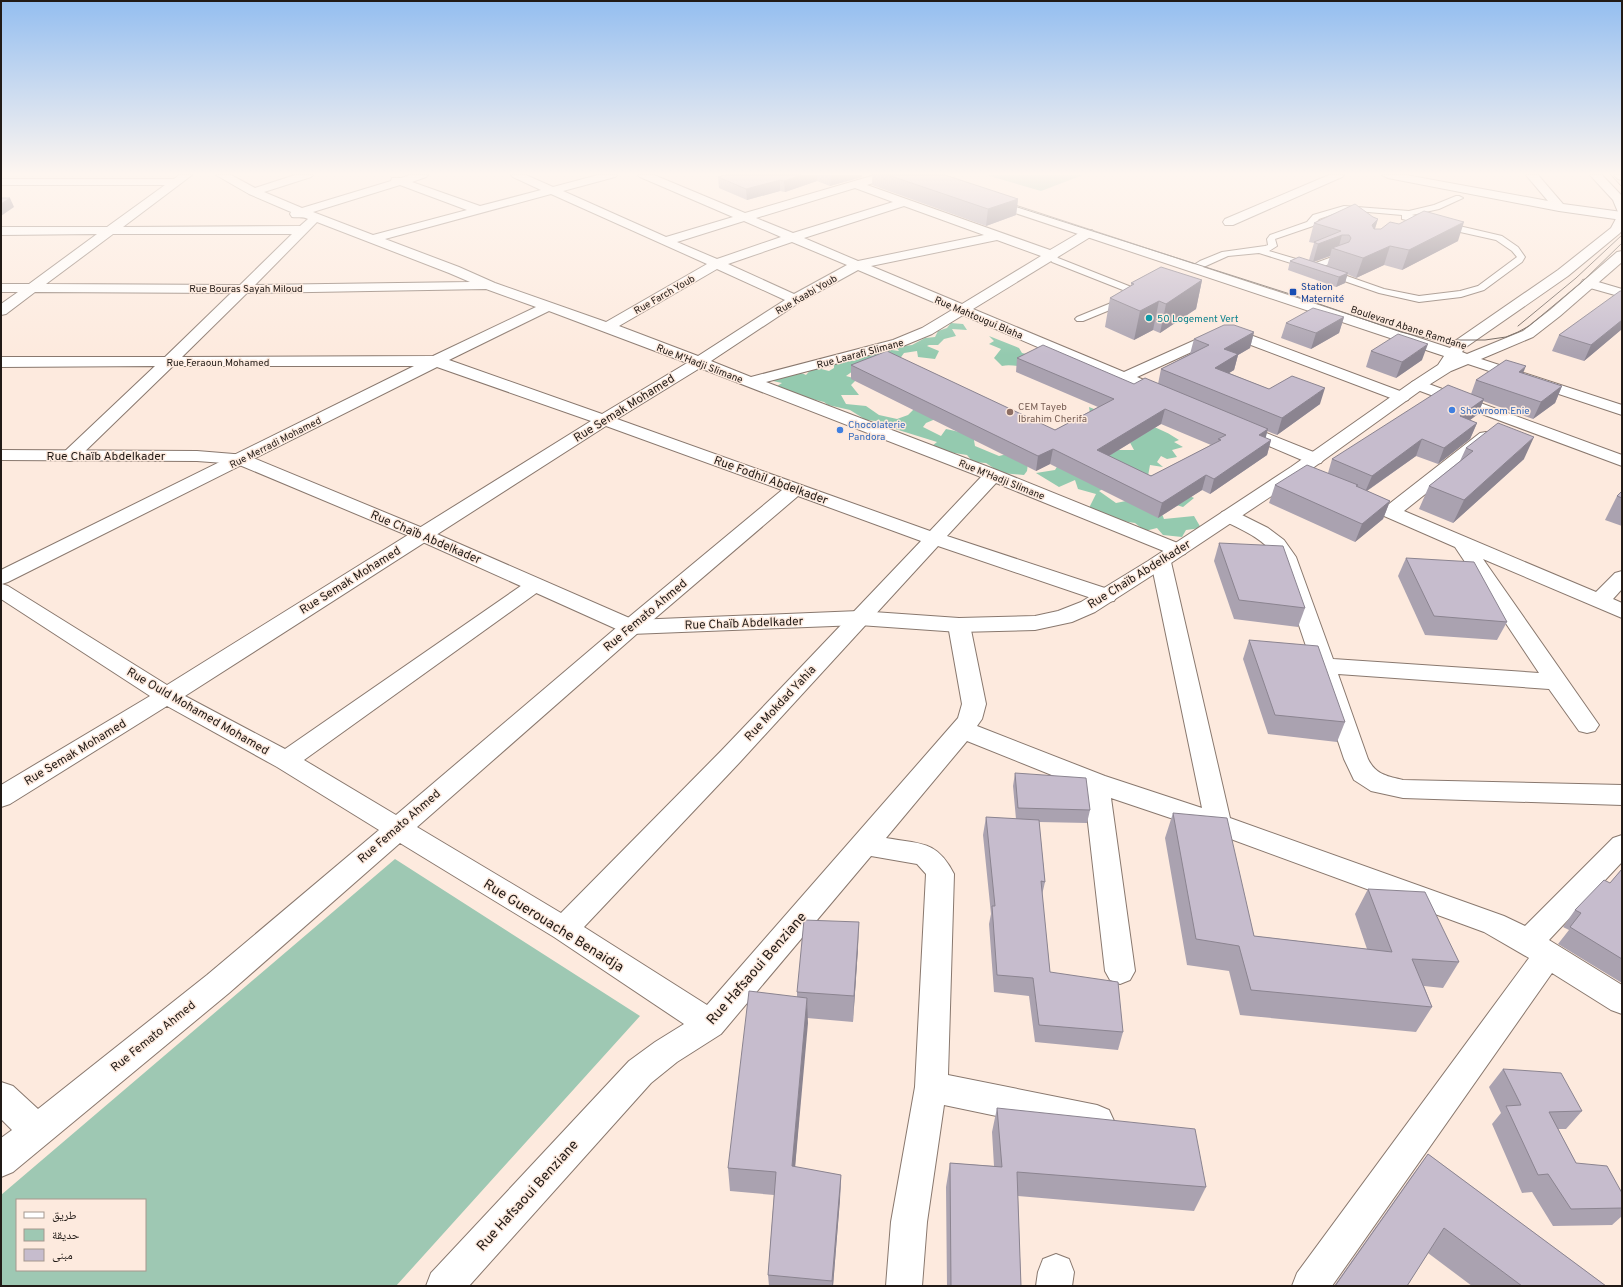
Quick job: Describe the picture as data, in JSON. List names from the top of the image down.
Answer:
{
  "streets": {
    "street": [
      "Rue Bouras Sayah Miloud",
      "Rue Farch Youb",
      "Rue Kaabi Youb",
      "Rue Mahtougui Blaha",
      "Boulevard Abane Ramdane",
      "Rue Laarafi Slimane",
      "Rue Feraoun Mohamed",
      "Rue M'Hadji Slimane",
      "Rue Semak Mohamed",
      "Rue Merradi Mohamed",
      "Rue Chaïb Abdelkader",
      "Rue Fodhil Abdelkader",
      "Rue Femato Ahmed",
      "Rue Mokdad Yahia",
      "Rue Ould Mohamed Mohamed",
      "Rue Guerouache Benaidja",
      "Rue Hafsaoui Benziane"
    ]
  },
  "crossings": [
    ["Rue Bouras Sayah Miloud", "Rue M'Hadji Slimane"],
    ["Rue Farch Youb", "Rue Mahtougui Blaha"],
    ["Rue Farch Youb", "Rue M'Hadji Slimane"],
    ["Rue Kaabi Youb", "Rue Mahtougui Blaha"],
    ["Rue Kaabi Youb", "Rue M'Hadji Slimane"],
    ["Rue Kaabi Youb", "Rue Semak Mohamed"],
    ["Rue Mahtougui Blaha", "Rue Laarafi Slimane"],
    ["Boulevard Abane Ramdane", "Rue Chaïb Abdelkader"],
    ["Rue Laarafi Slimane", "Rue M'Hadji Slimane"],
    ["Rue Feraoun Mohamed", "Rue Merradi Mohamed"],
    ["Rue Feraoun Mohamed", "Rue Fodhil Abdelkader"],
    ["Rue M'Hadji Slimane", "Rue Semak Mohamed"],
    ["Rue M'Hadji Slimane", "Rue Merradi Mohamed"],
    ["Rue M'Hadji Slimane", "Rue Chaïb Abdelkader"],
    ["Rue M'Hadji Slimane", "Rue Mokdad Yahia"],
    ["Rue Semak Mohamed", "Rue Chaïb Abdelkader"],
    ["Rue Semak Mohamed", "Rue Fodhil Abdelkader"],
    ["Rue Semak Mohamed", "Rue Ould Mohamed Mohamed"],
    ["Rue Merradi Mohamed", "Rue Chaïb Abdelkader"],
    ["Rue Merradi Mohamed", "Rue Fodhil Abdelkader"],
    ["Rue Chaïb Abdelkader", "Rue Fodhil Abdelkader"],
    ["Rue Chaïb Abdelkader", "Rue Femato Ahmed"],
    ["Rue Chaïb Abdelkader", "Rue Mokdad Yahia"],
    ["Rue Chaïb Abdelkader", "Rue Hafsaoui Benziane"],
    ["Rue Fodhil Abdelkader", "Rue Femato Ahmed"],
    ["Rue Fodhil Abdelkader", "Rue Mokdad Yahia"],
    ["Rue Femato Ahmed", "Rue Ould Mohamed Mohamed"],
    ["Rue Femato Ahmed", "Rue Guerouache Benaidja"],
    ["Rue Mokdad Yahia", "Rue Guerouache Benaidja"],
    ["Rue Ould Mohamed Mohamed", "Rue Guerouache Benaidja"],
    ["Rue Guerouache Benaidja", "Rue Hafsaoui Benziane"]
  ],
  "places": {
    "transit": ["Station Maternité"],
    "other": [
      "50 Logement Vert",
      "Showroom Enie",
      "CEM Tayeb Ibrahim Cherifa",
      "Chocolaterie Pandora"
    ]
  },
  "legend": ["طريق", "حديقة", "مبنى"]
}
